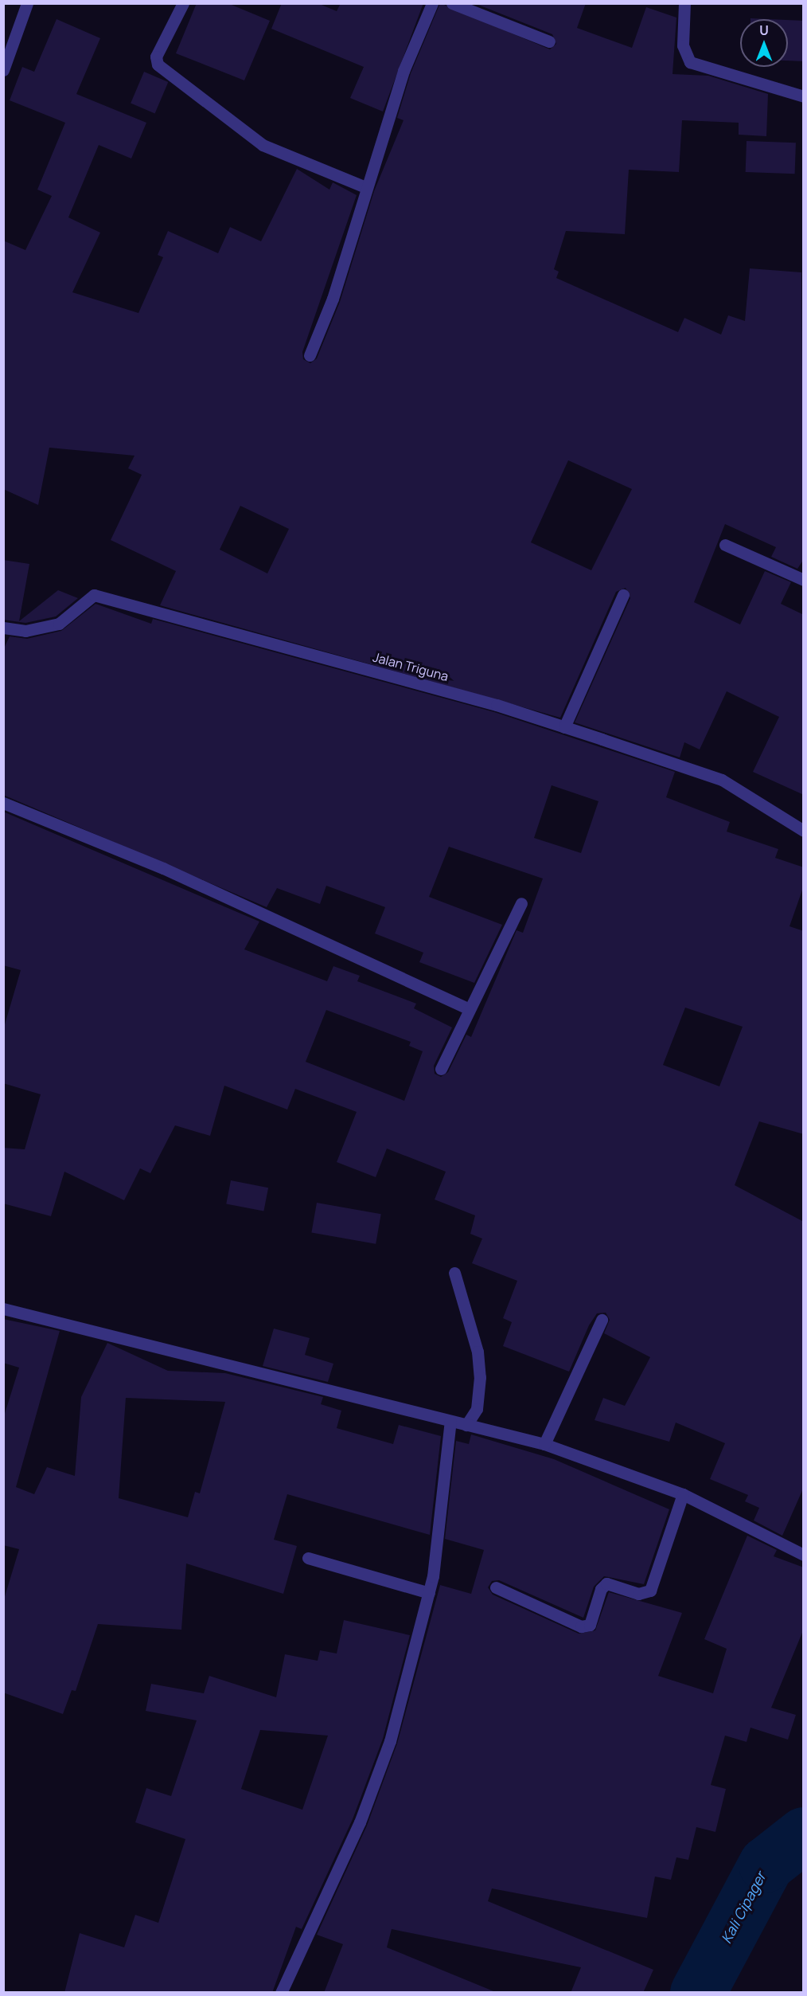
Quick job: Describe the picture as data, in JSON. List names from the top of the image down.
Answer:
{
  "streets": {
    "street": ["Jalan Triguna"]
  },
  "water": ["Kali Cipager"],
  "north": "top"
}
